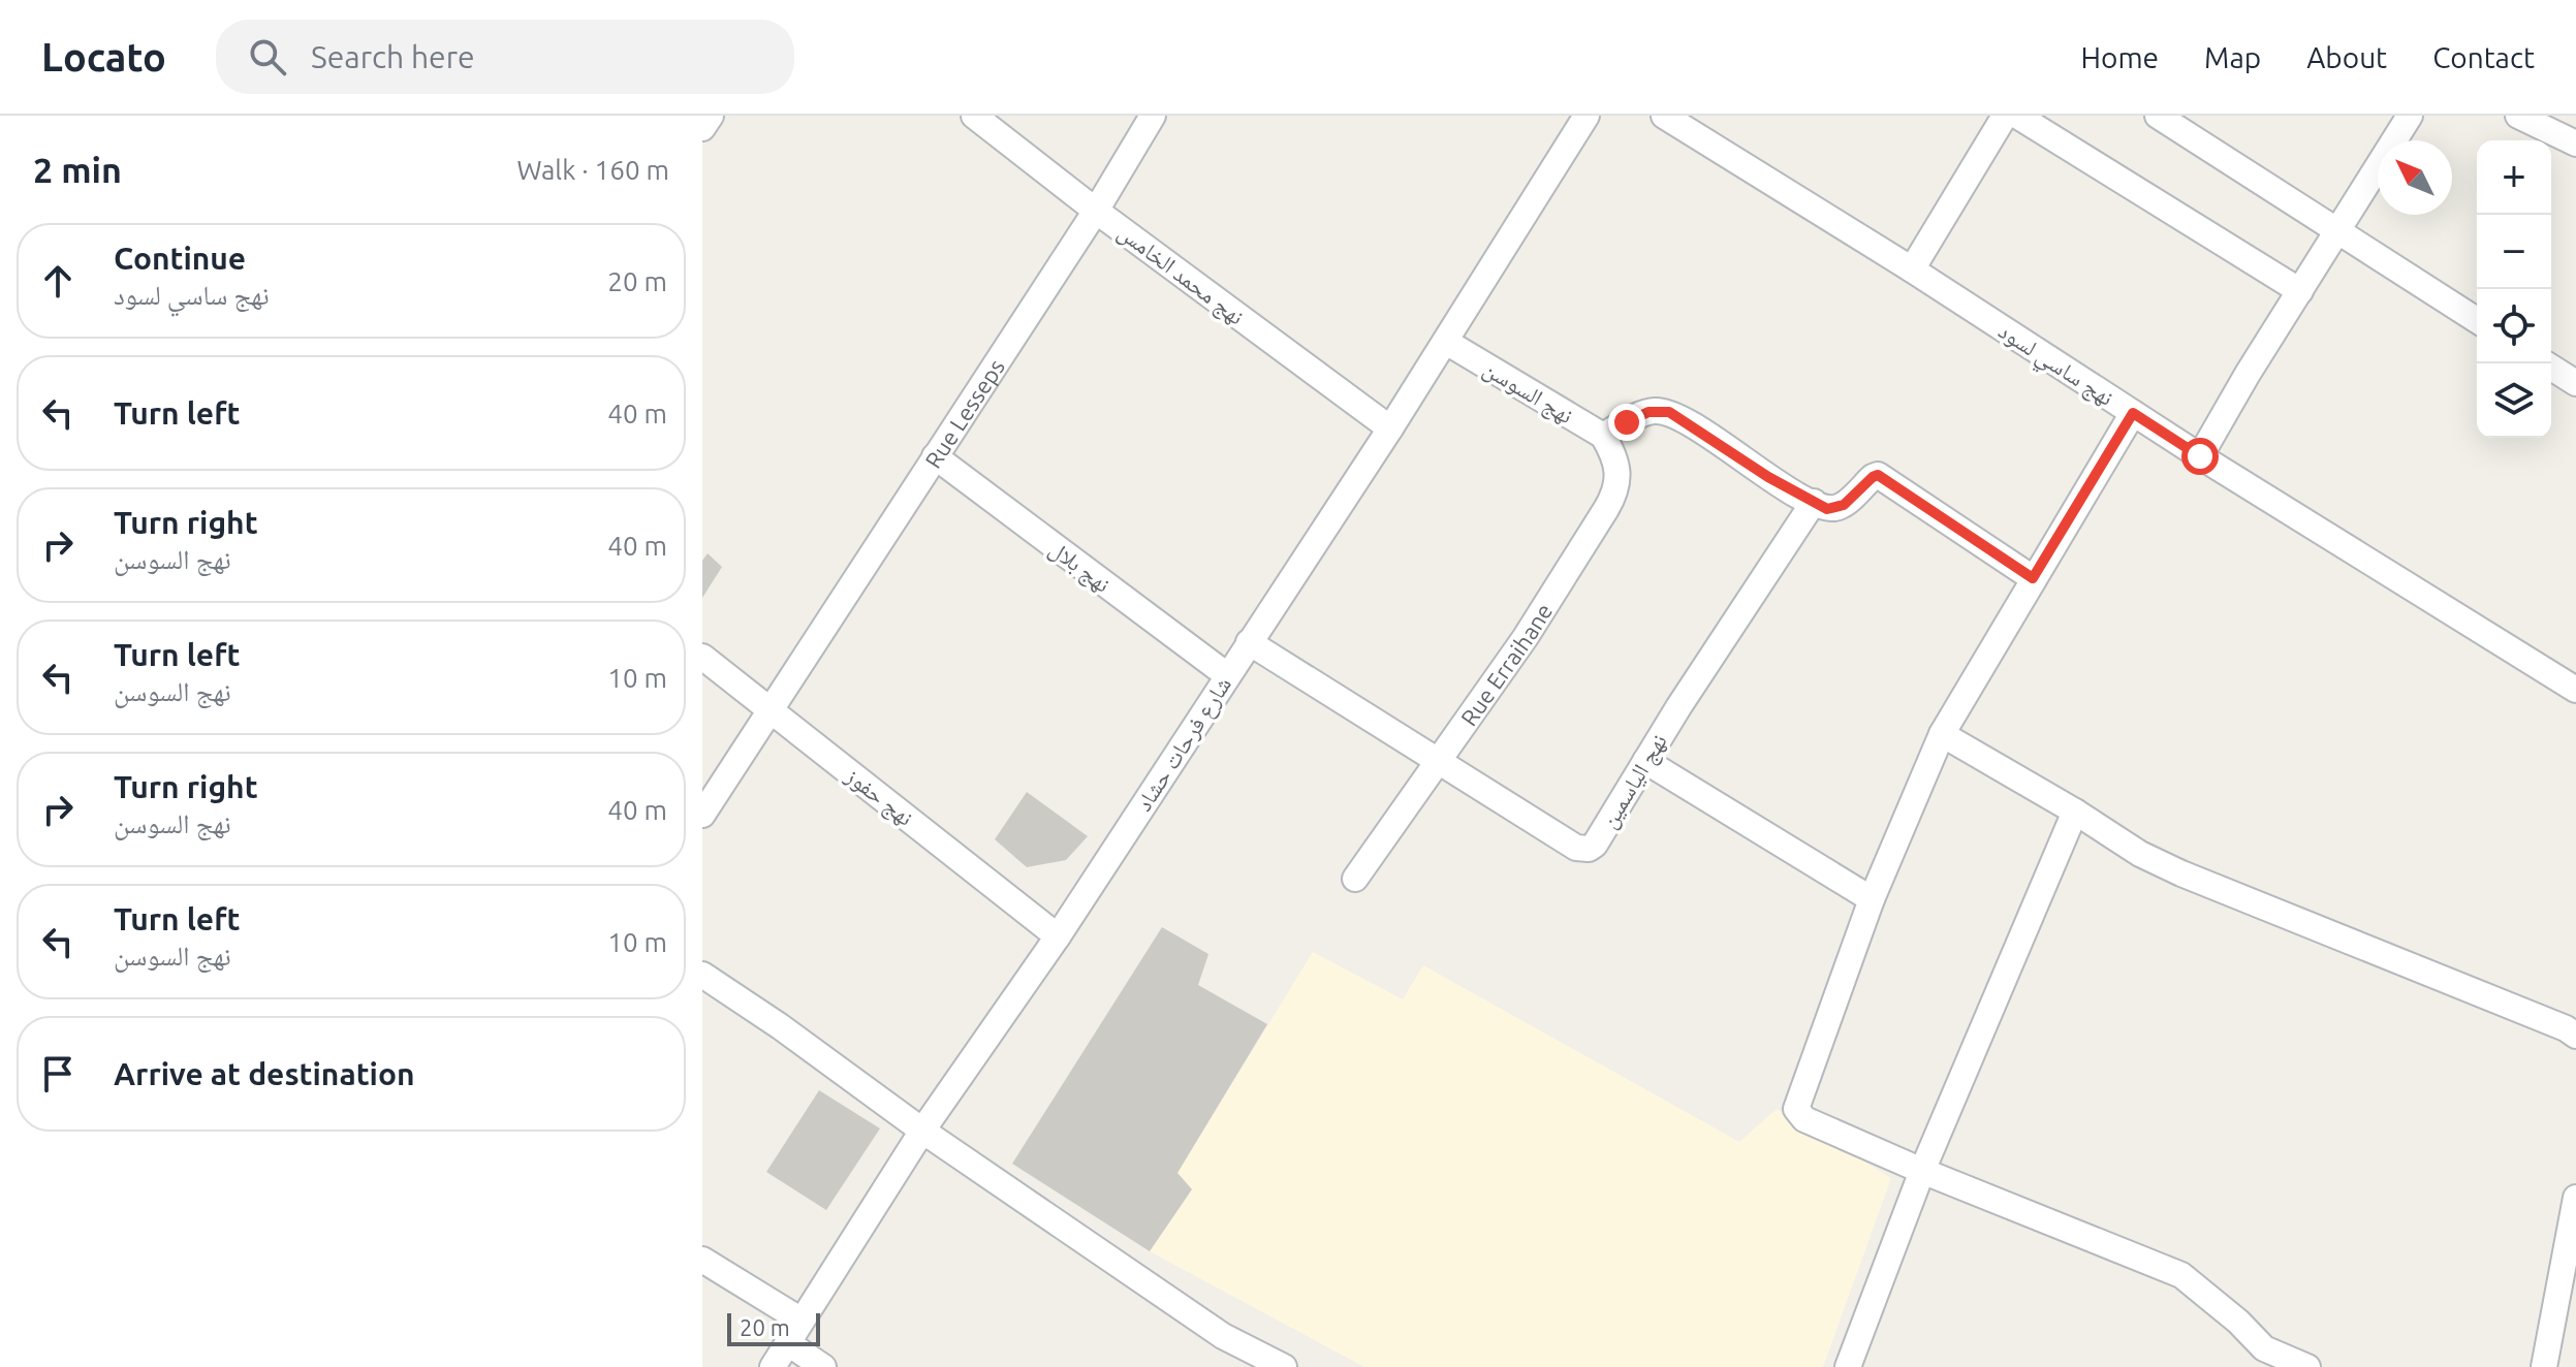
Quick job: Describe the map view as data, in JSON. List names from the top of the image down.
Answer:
{
  "streets": {
    "street": [
      "نهج محمد الخامس",
      "نهج ساسي لسود",
      "نهج السوسن",
      "Rue Lesseps",
      "نهج بلال",
      "Rue Erraihane",
      "شارع فرحات حشاد",
      "نهج الياسمين",
      "نهج حفوز"
    ]
  },
  "crossings": [
    ["نهج محمد الخامس", "Rue Lesseps"],
    ["نهج محمد الخامس", "شارع فرحات حشاد"],
    ["نهج السوسن", "Rue Erraihane"],
    ["نهج السوسن", "شارع فرحات حشاد"],
    ["Rue Lesseps", "نهج بلال"],
    ["Rue Lesseps", "نهج حفوز"],
    ["نهج بلال", "شارع فرحات حشاد"],
    ["Rue Erraihane", "نهج الياسمين"],
    ["شارع فرحات حشاد", "نهج الياسمين"],
    ["شارع فرحات حشاد", "نهج حفوز"]
  ],
  "scale_bar": "20 m",
  "north": "top left",
  "page": {
    "header": "Locato",
    "search": "Search here",
    "nav": [
      "Home",
      "Map",
      "About",
      "Contact"
    ],
    "heading": ["2 min", "Walk · 160 m"],
    "map_buttons": ["+", "−"],
    "list": [
      ["Continue", "نهج ساسي لسود", "20 m"],
      ["Turn left", "40 m"],
      ["Turn right", "نهج السوسن", "40 m"],
      ["Turn left", "نهج السوسن", "10 m"],
      ["Turn right", "نهج السوسن", "40 m"],
      ["Turn left", "نهج السوسن", "10 m"],
      "Arrive at destination"
    ],
    "scale": "20 m"
  }
}
